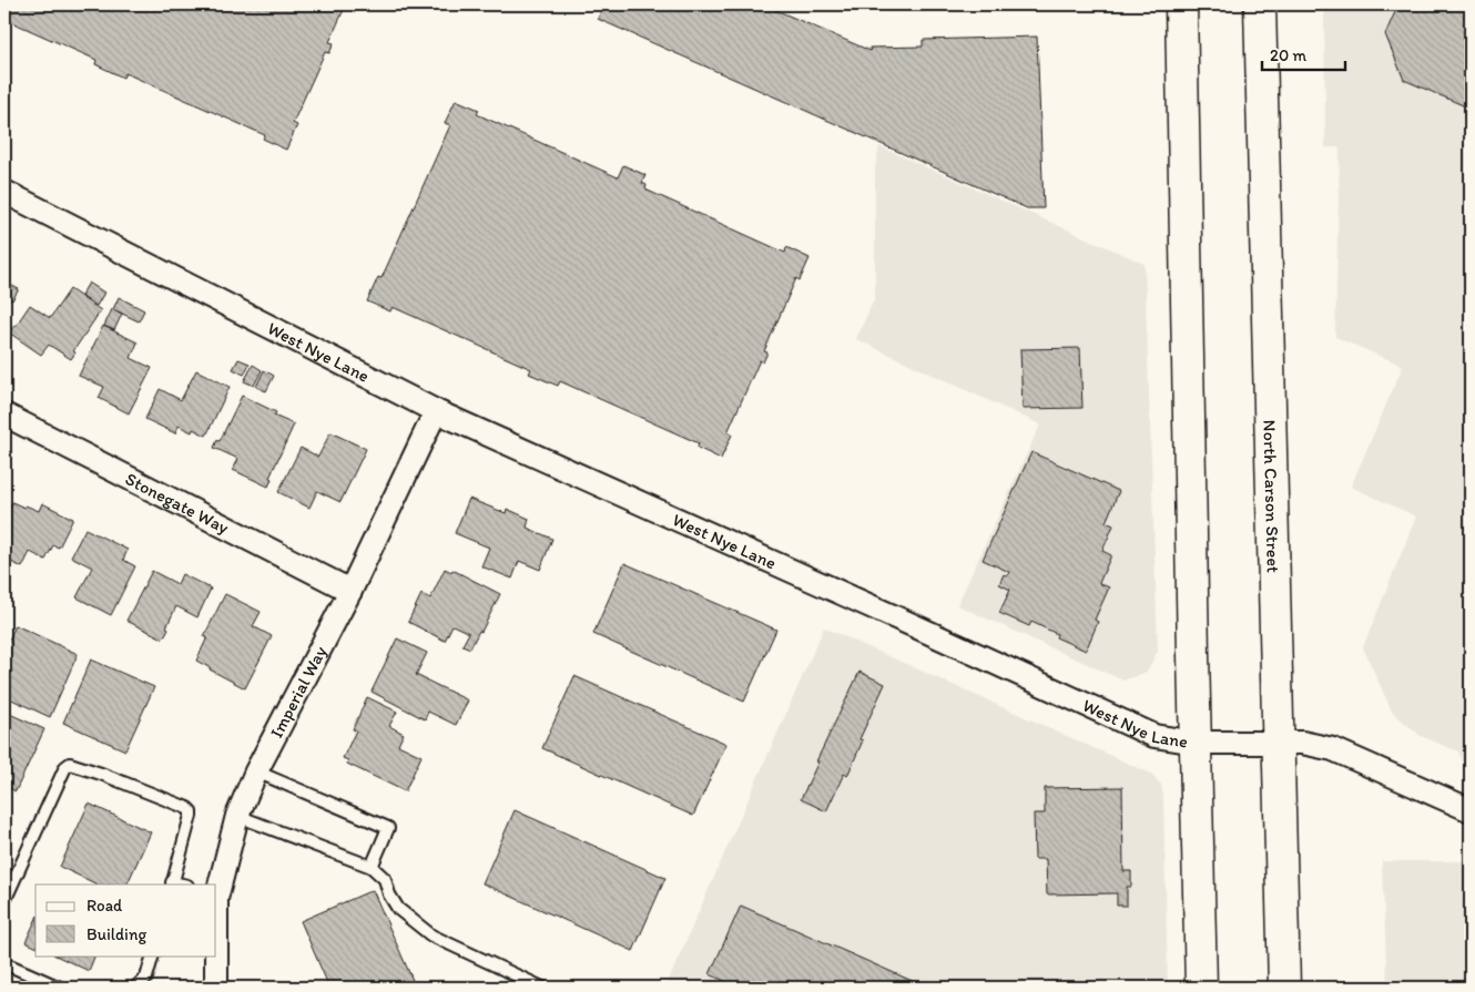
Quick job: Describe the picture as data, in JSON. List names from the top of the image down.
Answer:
{
  "streets": {
    "main road": ["North Carson Street"],
    "street": ["West Nye Lane", "Stonegate Way", "Imperial Way"]
  },
  "crossings": [
    ["West Nye Lane", "North Carson Street"],
    ["West Nye Lane", "Imperial Way"],
    ["Stonegate Way", "Imperial Way"]
  ],
  "legend": ["Road", "Building"],
  "scale_bar": "20 m"
}
